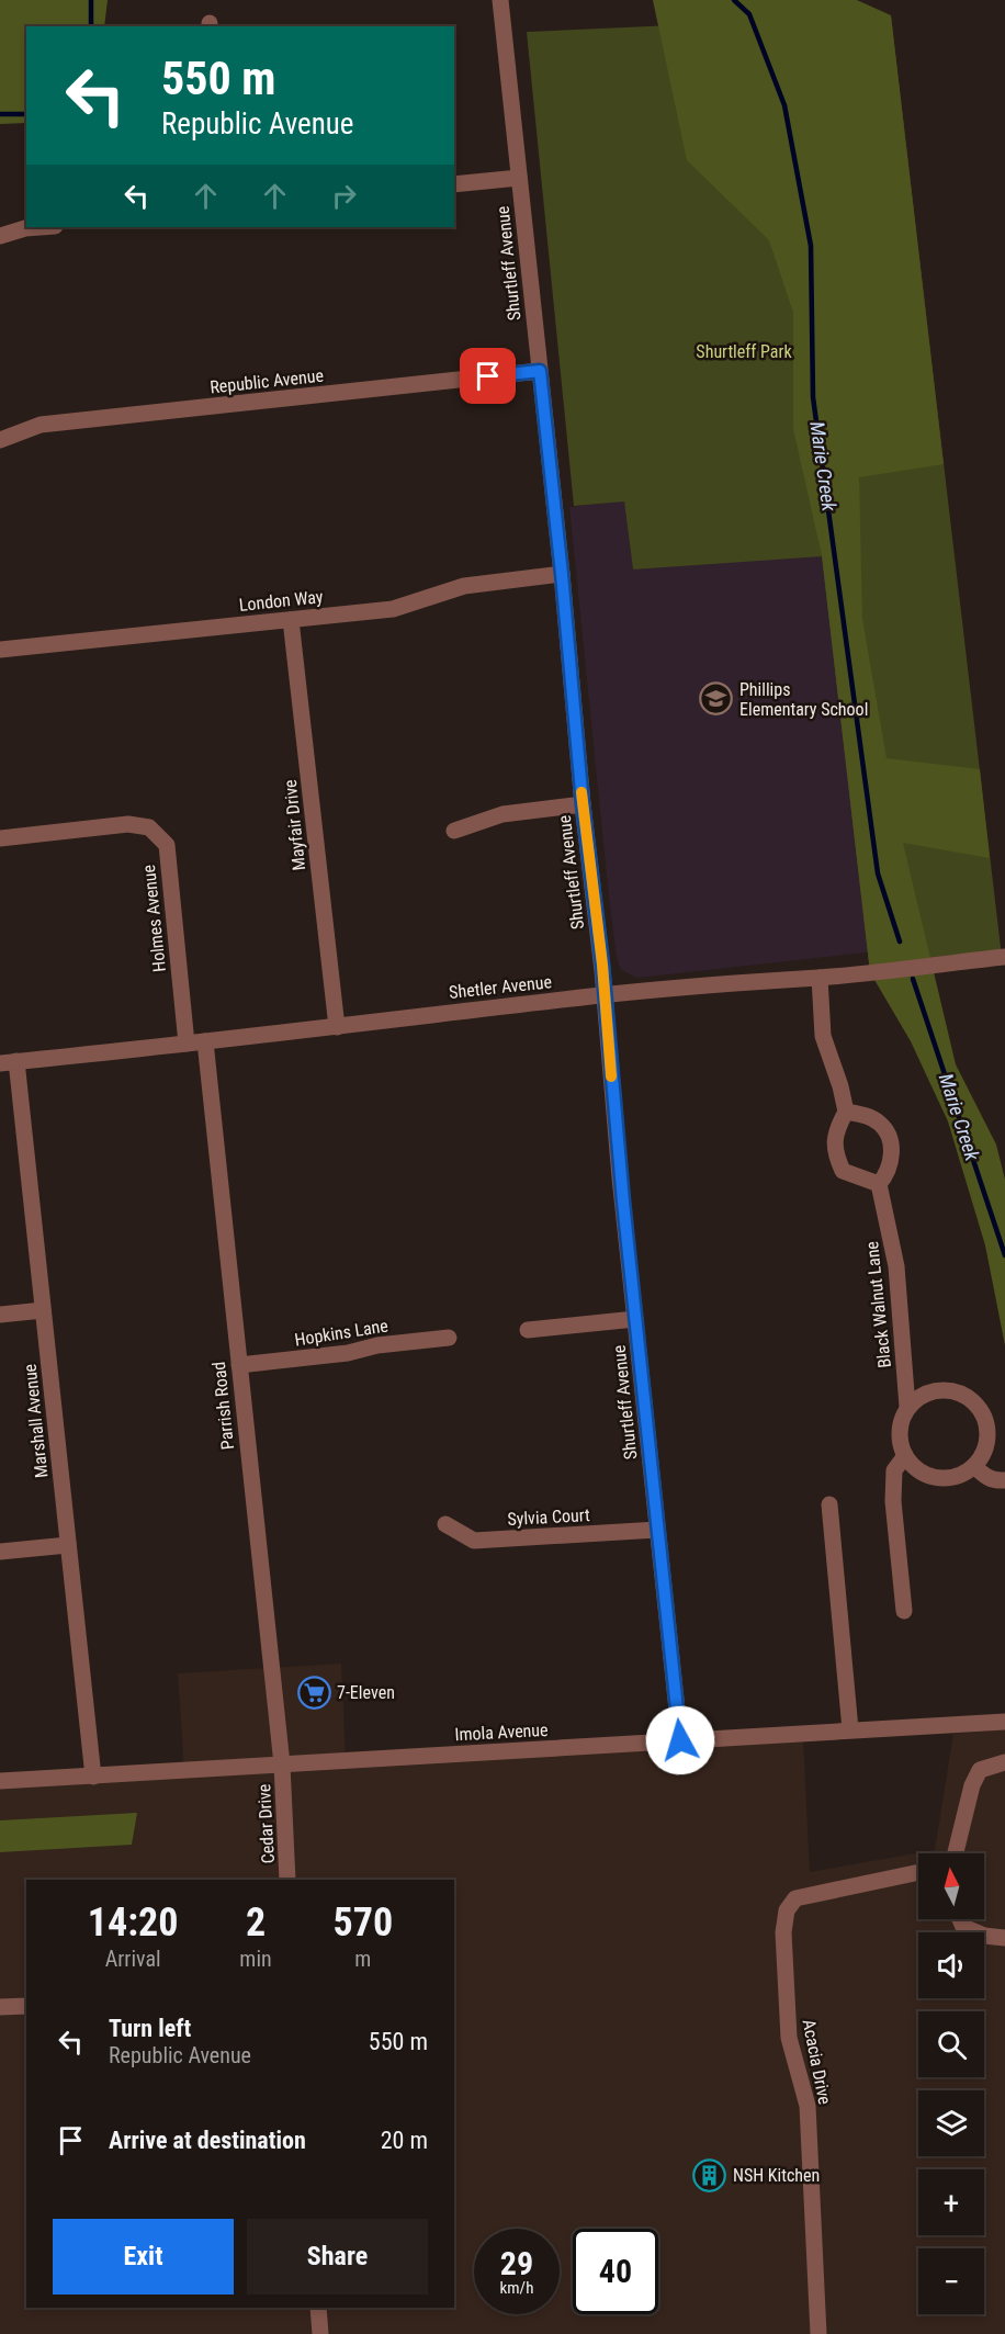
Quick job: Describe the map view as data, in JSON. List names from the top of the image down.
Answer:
{
  "streets": {
    "street": [
      "Shurtleff Avenue",
      "Republic Avenue",
      "London Way",
      "Mayfair Drive",
      "Holmes Avenue",
      "Shetler Avenue",
      "Black Walnut Lane",
      "Hopkins Lane",
      "Parrish Road",
      "Marshall Avenue",
      "Sylvia Court",
      "Imola Avenue",
      "Cedar Drive",
      "Acacia Drive"
    ]
  },
  "crossings": [
    ["Shurtleff Avenue", "Republic Avenue"],
    ["Shurtleff Avenue", "London Way"],
    ["Shurtleff Avenue", "Shetler Avenue"],
    ["Shurtleff Avenue", "Sylvia Court"],
    ["Shurtleff Avenue", "Imola Avenue"],
    ["London Way", "Mayfair Drive"],
    ["Mayfair Drive", "Shetler Avenue"],
    ["Holmes Avenue", "Shetler Avenue"],
    ["Shetler Avenue", "Parrish Road"],
    ["Shetler Avenue", "Marshall Avenue"],
    ["Hopkins Lane", "Parrish Road"],
    ["Parrish Road", "Imola Avenue"],
    ["Parrish Road", "Cedar Drive"],
    ["Marshall Avenue", "Imola Avenue"],
    ["Imola Avenue", "Cedar Drive"]
  ],
  "water": ["Marie Creek"],
  "parks": ["Shurtleff Park"],
  "places": {
    "school or university": ["Phillips Elementary School"],
    "supermarket": ["7-Eleven"],
    "building": ["NSH Kitchen"]
  },
  "north": "top",
  "page": {
    "turn": ["550 m", "Republic Avenue"],
    "map_buttons": ["+", "−"],
    "eta": [
      "14:20",
      "Arrival",
      "2",
      "min",
      "570",
      "m"
    ],
    "list": [
      {
        "name": "Turn left",
        "note": "Republic Avenue",
        "value": "550 m"
      },
      {
        "name": "Arrive at destination",
        "value": "20 m"
      }
    ],
    "buttons": ["Exit", "Share"],
    "speed": "29 km/h",
    "limit": "40"
  }
}
